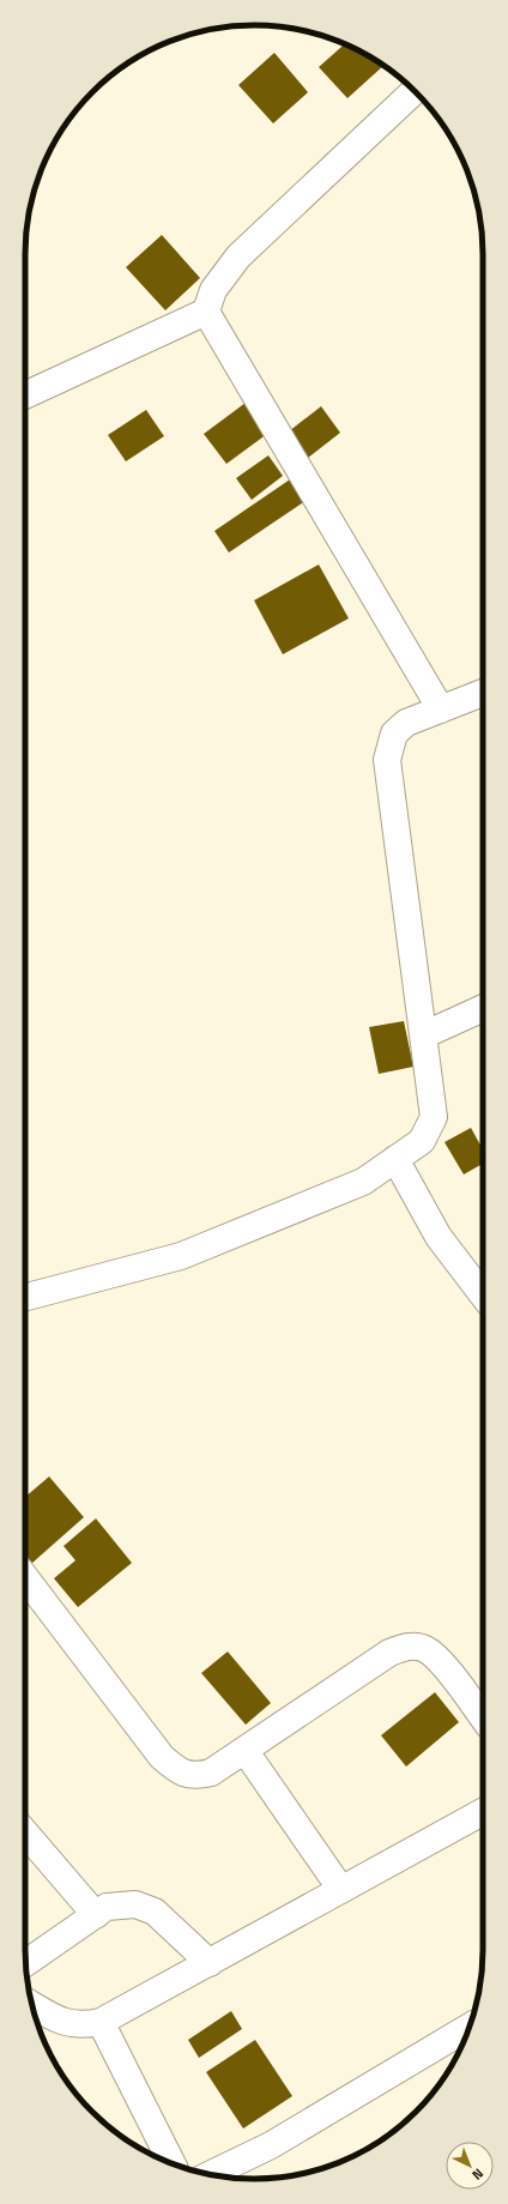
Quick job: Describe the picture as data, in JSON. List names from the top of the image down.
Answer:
{
  "north": "bottom right"
}
